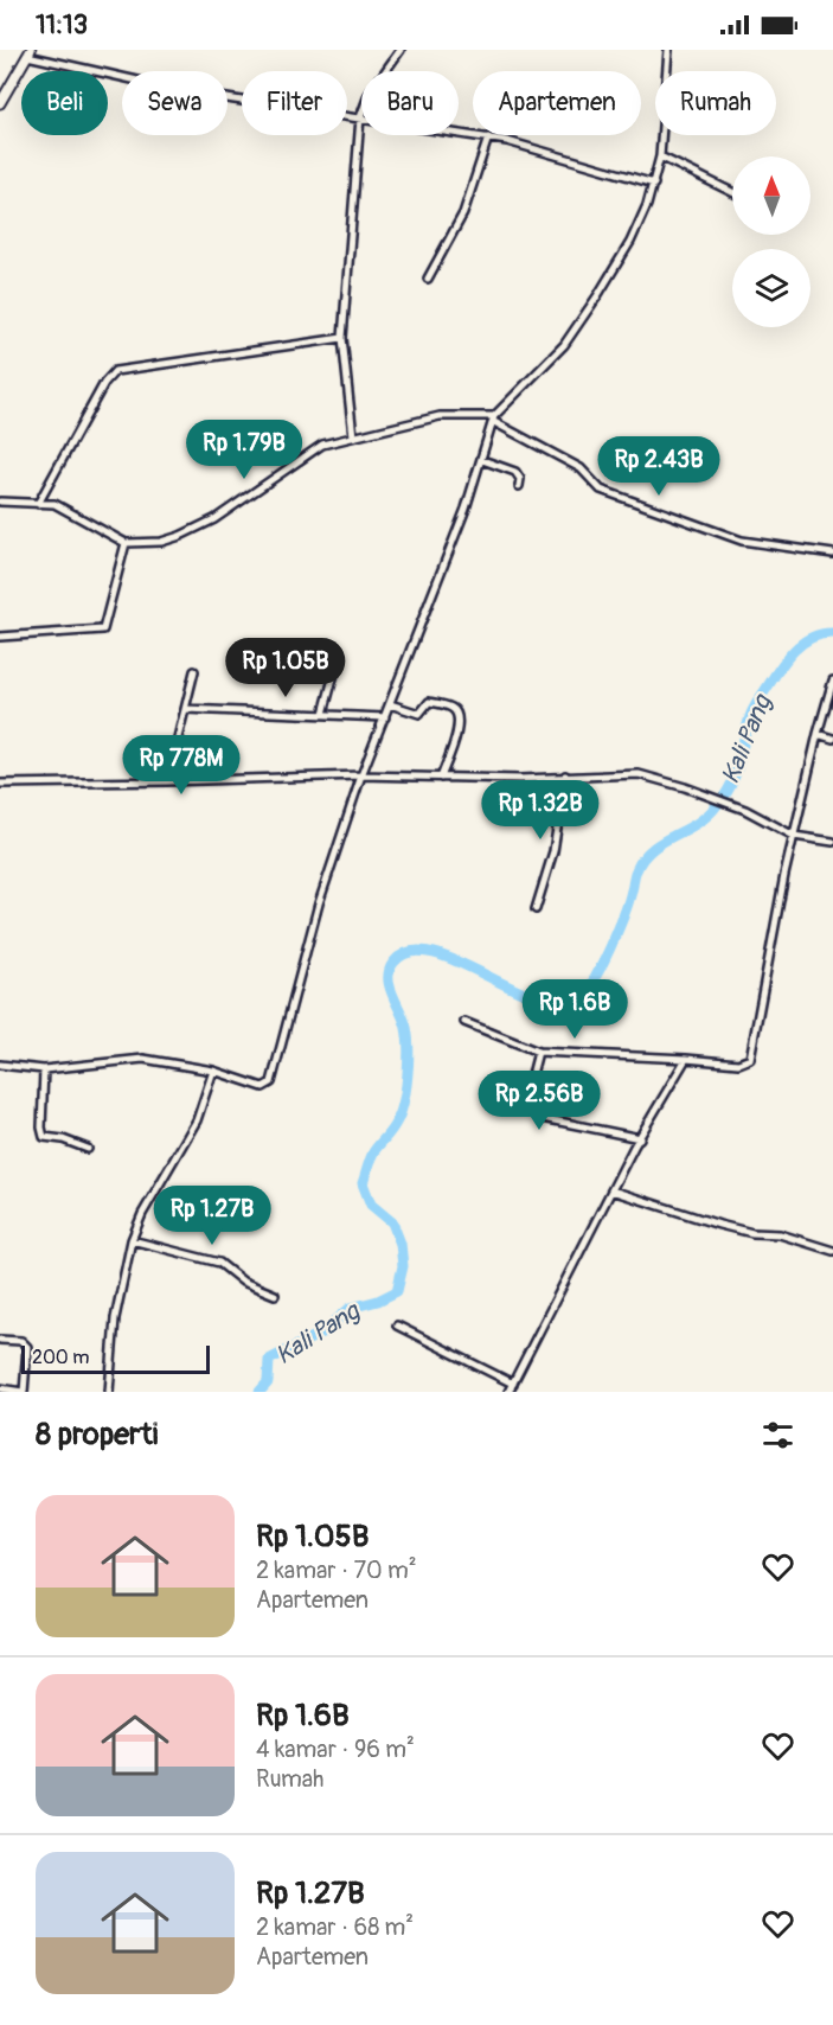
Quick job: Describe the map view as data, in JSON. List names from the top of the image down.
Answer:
{
  "water": ["Kali Pang"],
  "scale_bar": "200 m",
  "north": "top",
  "page": {
    "status": "11:13",
    "chip": [
      "Beli",
      "Sewa",
      "Filter",
      "Baru",
      "Apartemen",
      "Rumah"
    ],
    "price": [
      "Rp 1.79B",
      "Rp 2.43B",
      "Rp 1.05B",
      "Rp 778M",
      "Rp 1.32B",
      "Rp 1.6B",
      "Rp 2.56B",
      "Rp 1.27B"
    ],
    "scale": "200 m",
    "heading": "8 properti",
    "list": [
      {
        "name": "Rp 1.05B",
        "note": "2 kamar · 70 m² · Apartemen"
      },
      {
        "name": "Rp 1.6B",
        "note": "4 kamar · 96 m² · Rumah"
      },
      {
        "name": "Rp 1.27B",
        "note": "2 kamar · 68 m² · Apartemen"
      }
    ]
  }
}
